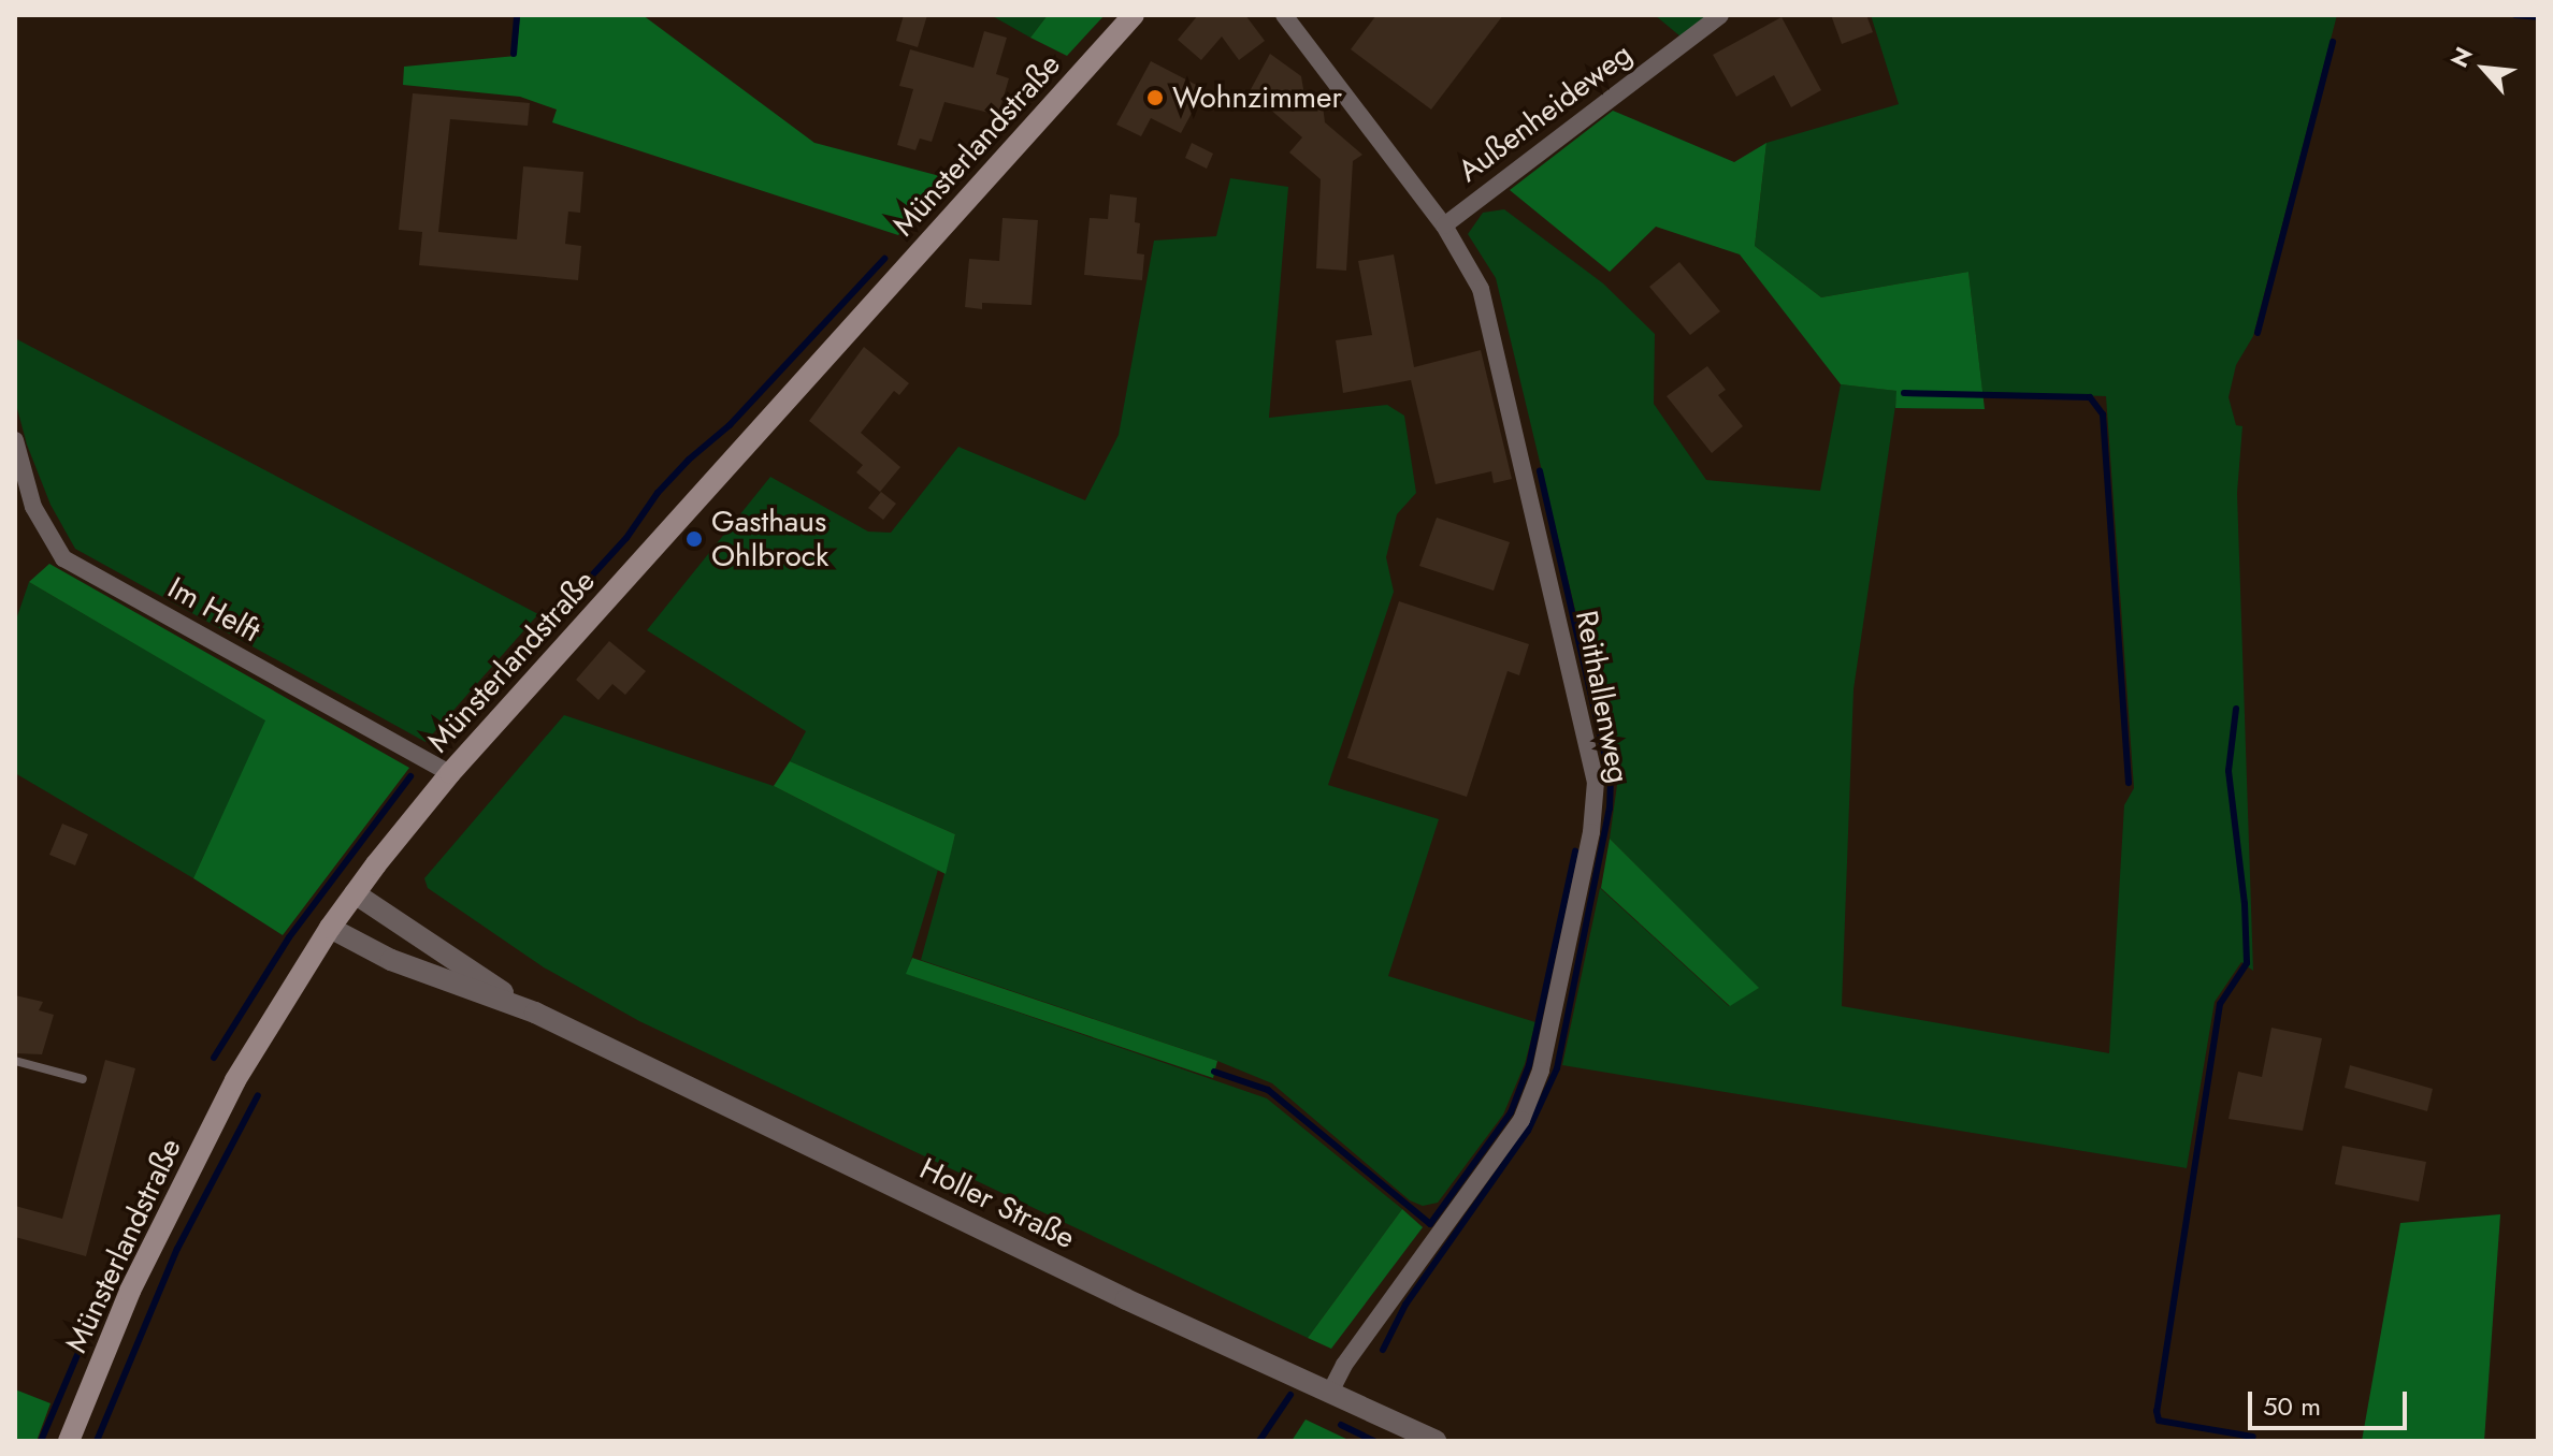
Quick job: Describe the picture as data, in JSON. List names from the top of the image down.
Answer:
{
  "streets": {
    "main road": ["Münsterlandstraße"],
    "street": [
      "Außenheideweg",
      "Im Helft",
      "Reithallenweg",
      "Holler Straße"
    ]
  },
  "crossings": [
    ["Außenheideweg", "Reithallenweg"],
    ["Münsterlandstraße", "Im Helft"],
    ["Münsterlandstraße", "Holler Straße"],
    ["Reithallenweg", "Holler Straße"]
  ],
  "places": ["Wohnzimmer", "Gasthaus Ohlbrock"],
  "scale_bar": "50 m",
  "north": "top left"
}
